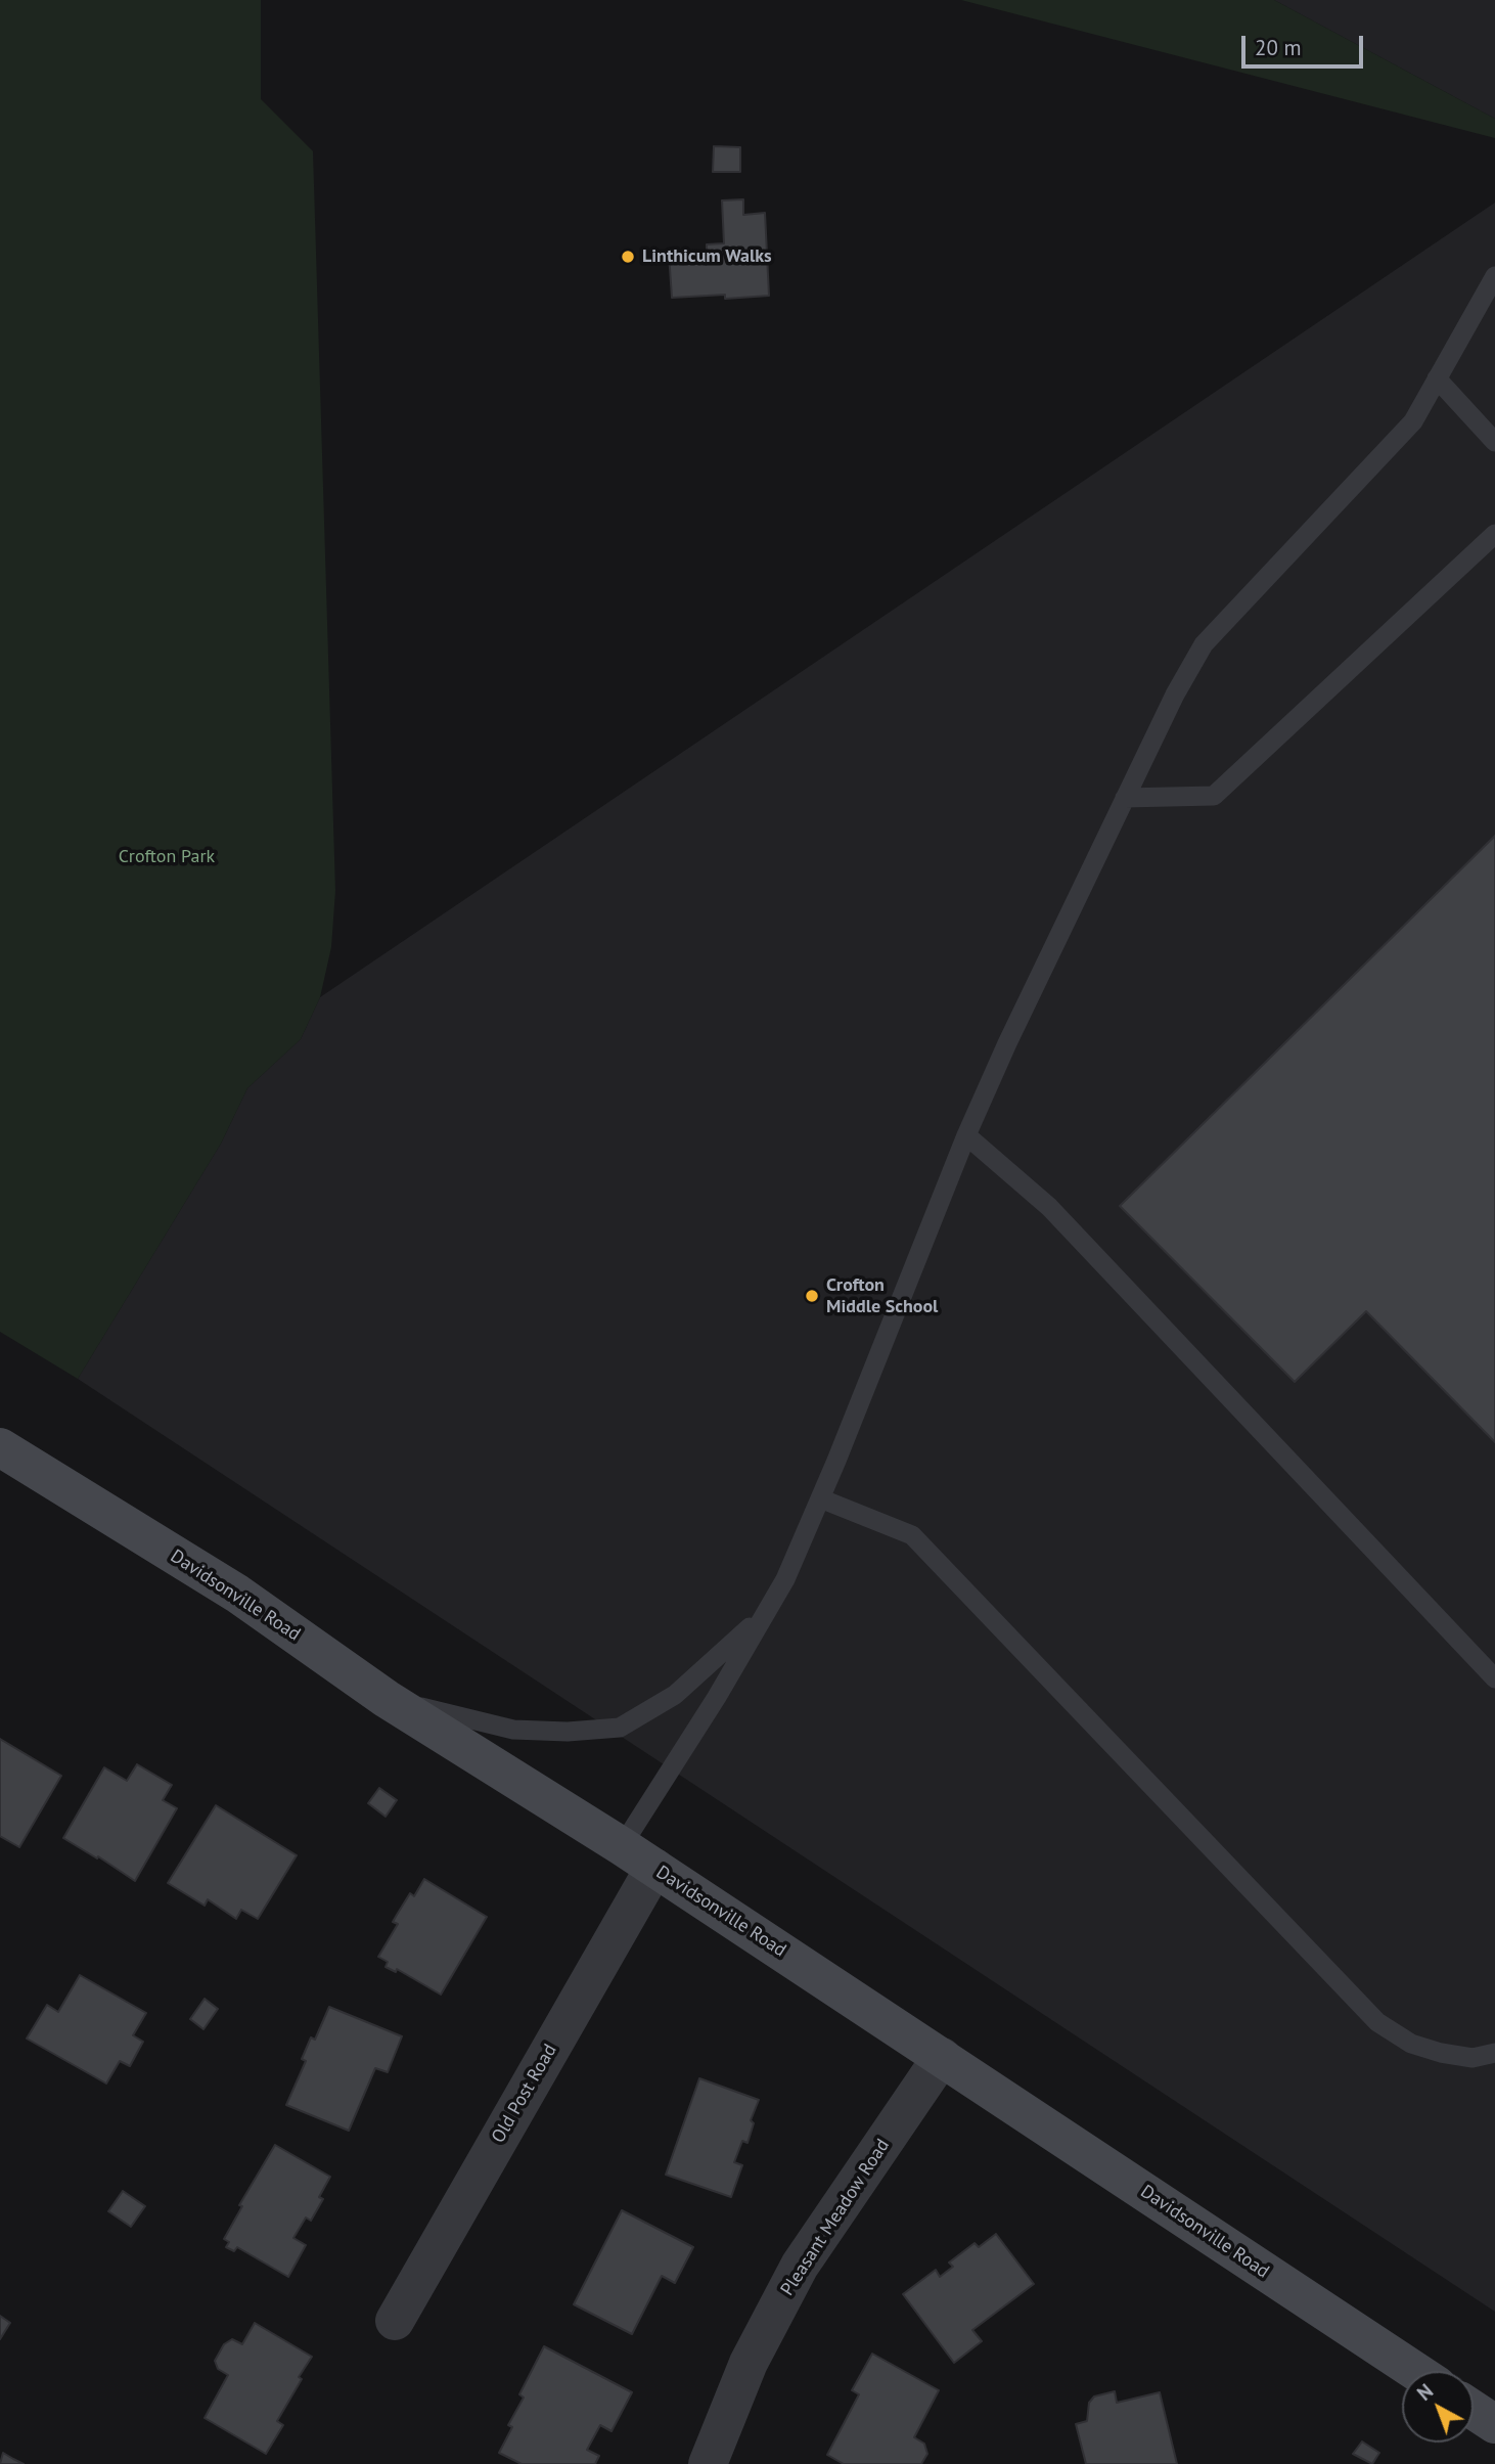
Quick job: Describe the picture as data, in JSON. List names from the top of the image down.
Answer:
{
  "streets": {
    "main road": ["Davidsonville Road"],
    "street": ["Old Post Road", "Pleasant Meadow Road"]
  },
  "crossings": [
    ["Davidsonville Road", "Old Post Road"],
    ["Davidsonville Road", "Pleasant Meadow Road"]
  ],
  "parks": ["Crofton Park"],
  "places": ["Linthicum Walks", "Crofton Middle School"],
  "scale_bar": "20 m",
  "north": "top left"
}
